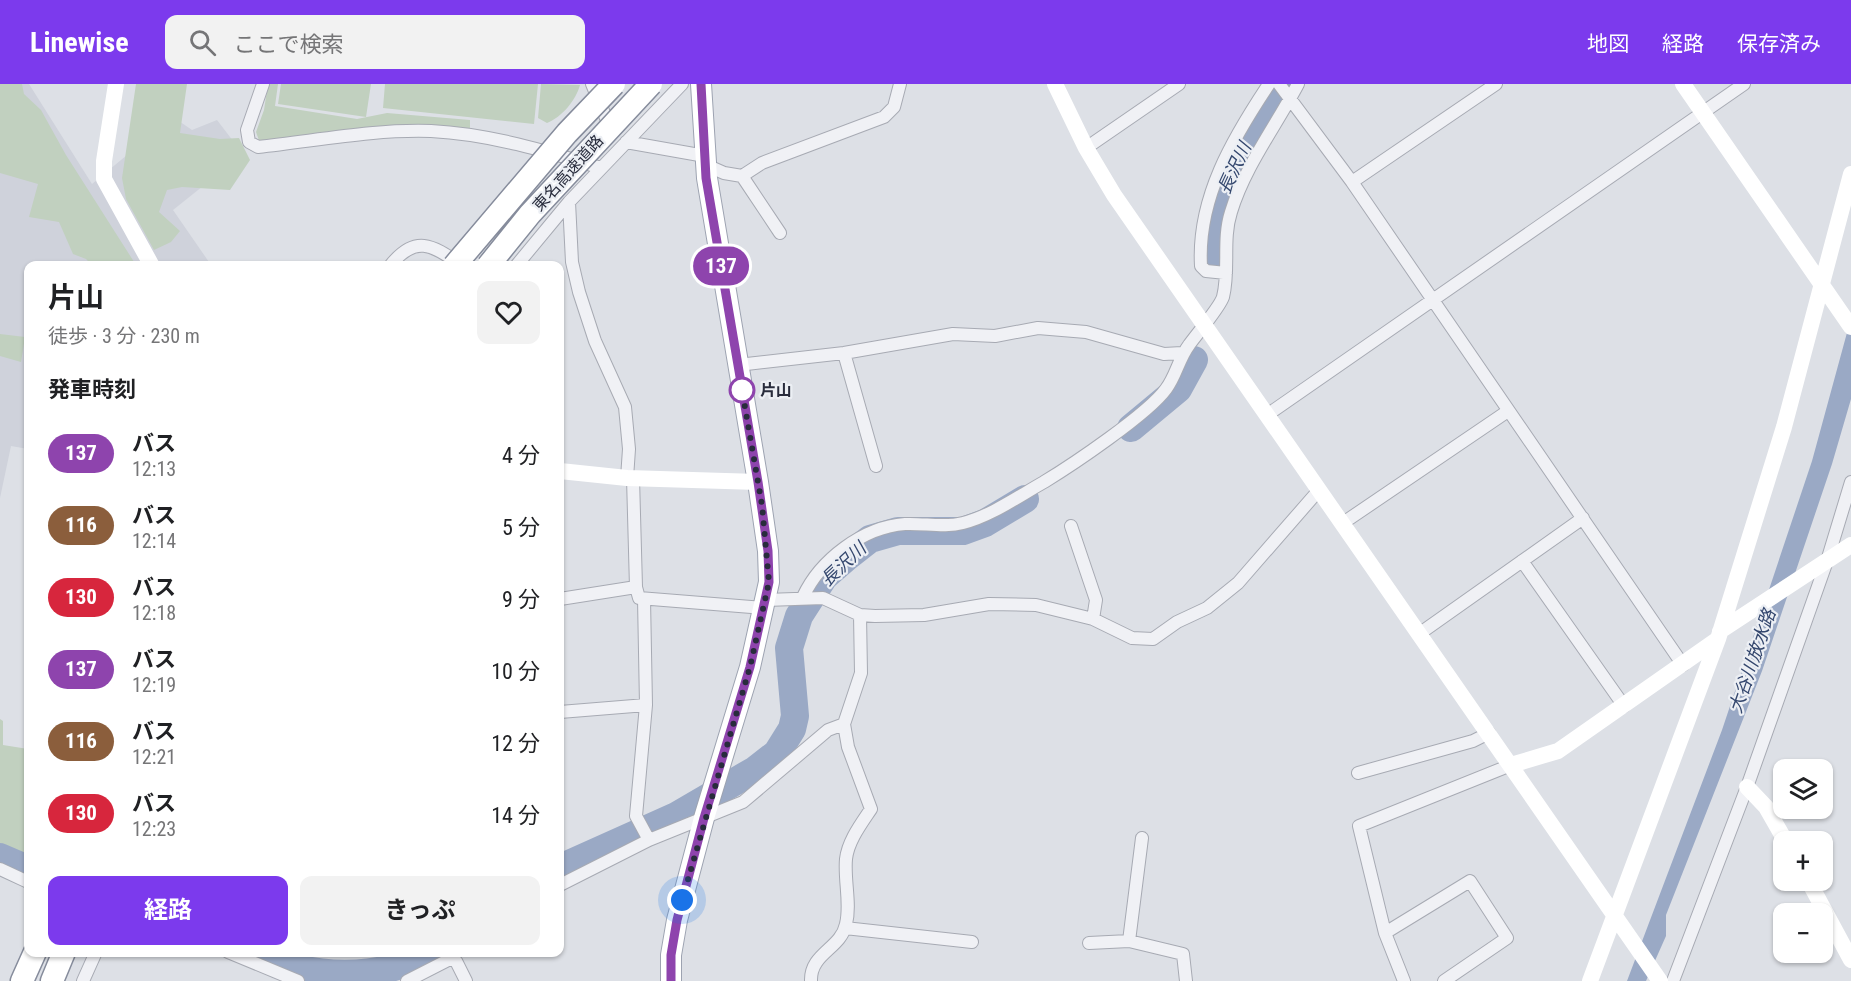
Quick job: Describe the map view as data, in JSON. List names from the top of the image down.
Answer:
{
  "streets": {
    "highway": ["東名高速道路"]
  },
  "water": ["長沢川", "大谷川放水路"],
  "places": ["片山"],
  "lines": ["bus line 137"],
  "page": {
    "header": "Linewise",
    "search": "ここで検索",
    "nav": ["地図", "経路", "保存済み"],
    "on_map": "137",
    "heading": [
      ["片山", "徒歩 · 3 分 · 230 m"],
      "発車時刻"
    ],
    "list": [
      {
        "mark": "137",
        "name": "バス",
        "note": "12:13",
        "value": "4 分"
      },
      {
        "mark": "116",
        "name": "バス",
        "note": "12:14",
        "value": "5 分"
      },
      {
        "mark": "130",
        "name": "バス",
        "note": "12:18",
        "value": "9 分"
      },
      {
        "mark": "137",
        "name": "バス",
        "note": "12:19",
        "value": "10 分"
      },
      {
        "mark": "116",
        "name": "バス",
        "note": "12:21",
        "value": "12 分"
      },
      {
        "mark": "130",
        "name": "バス",
        "note": "12:23",
        "value": "14 分"
      }
    ],
    "map_buttons": ["+", "−"],
    "buttons": ["経路", "きっぷ"]
  }
}
